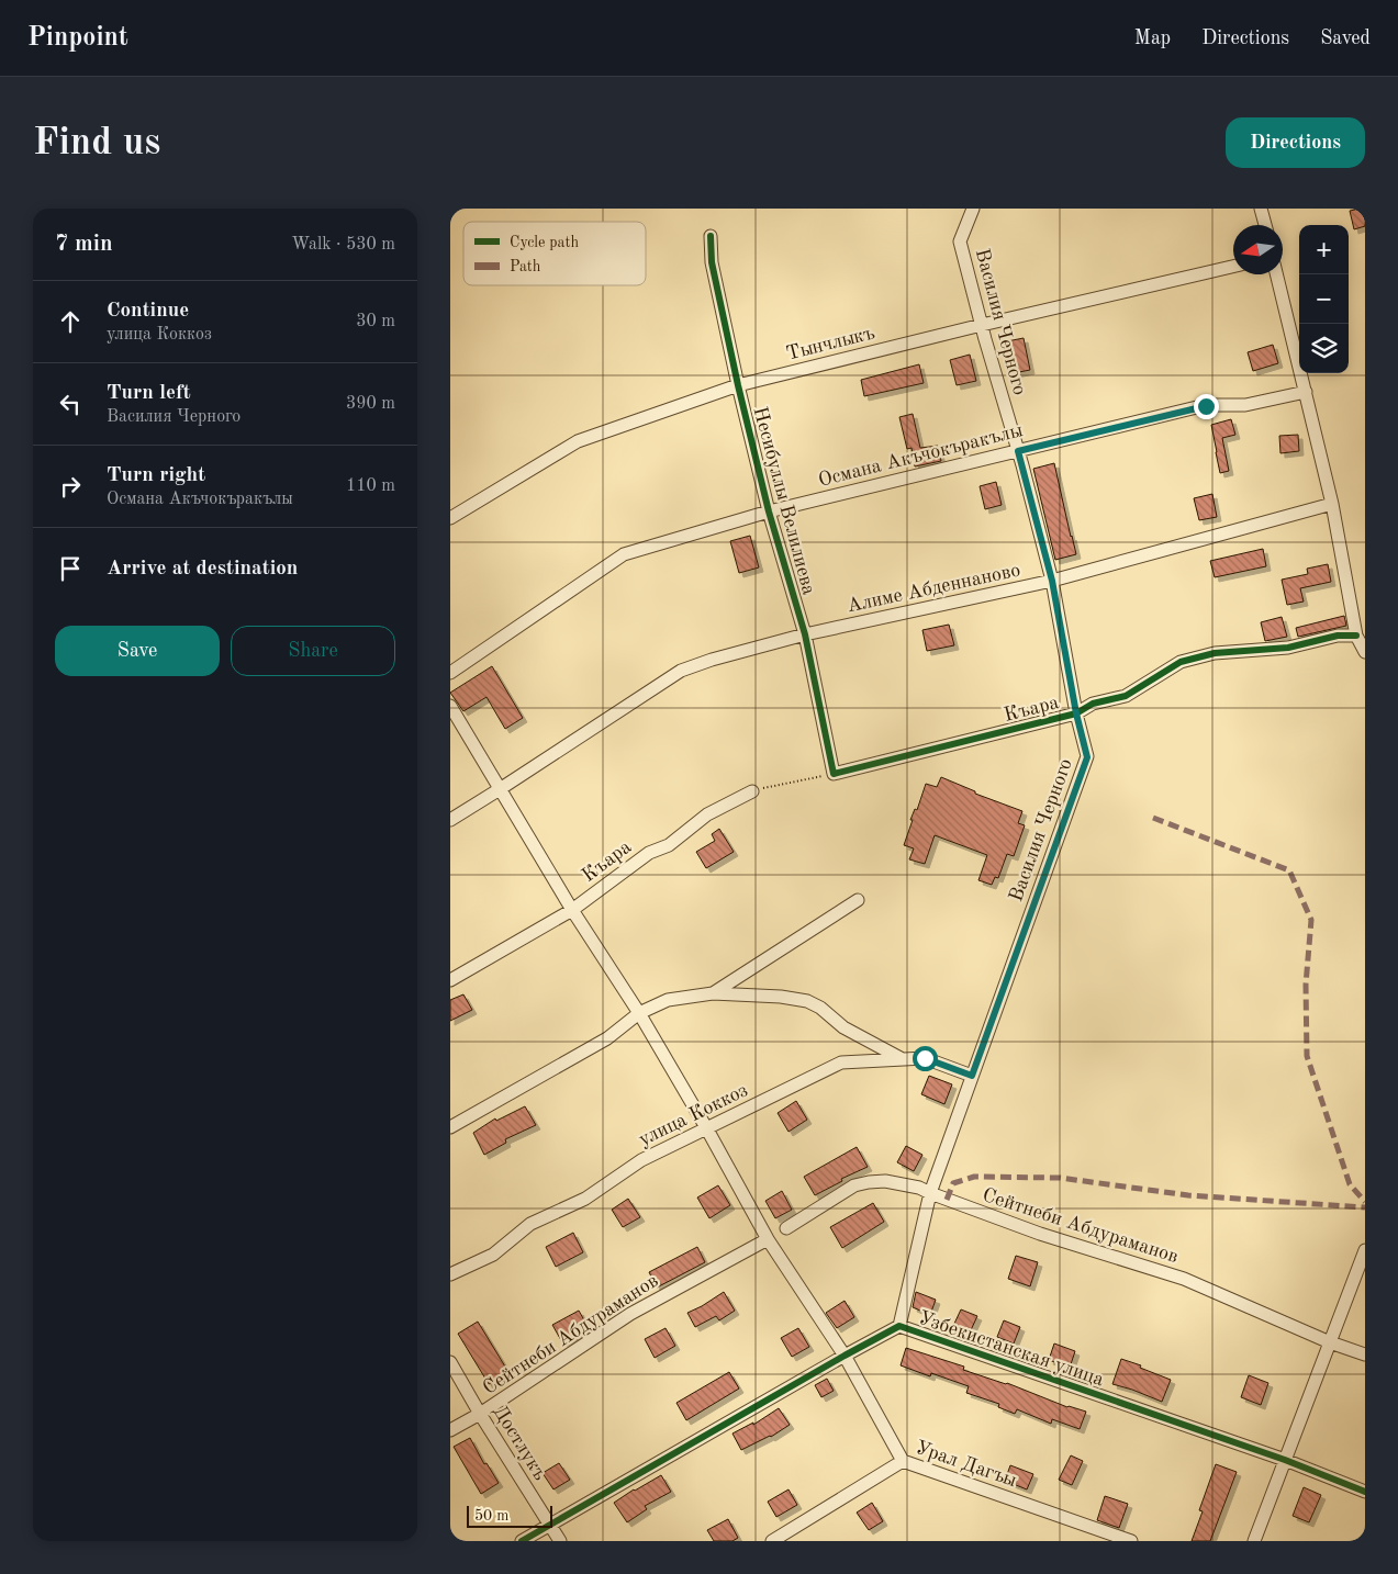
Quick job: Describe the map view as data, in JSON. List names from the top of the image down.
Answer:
{
  "streets": {
    "street": [
      "Василия Черного",
      "Тынчлыкъ",
      "Османа Акъчокъракълы",
      "Несибуллы Велилиева",
      "Алиме Абденнаново",
      "Къара",
      "улица Коккоз",
      "Сейтнеби Абдураманов",
      "Узбекистанская улица",
      "Достлукъ",
      "Урал Дагъы"
    ]
  },
  "crossings": [
    ["Василия Черного", "Тынчлыкъ"],
    ["Василия Черного", "Османа Акъчокъракълы"],
    ["Василия Черного", "Алиме Абденнаново"],
    ["Василия Черного", "Къара"],
    ["Василия Черного", "улица Коккоз"],
    ["Василия Черного", "Сейтнеби Абдураманов"],
    ["Василия Черного", "Узбекистанская улица"],
    ["Тынчлыкъ", "Несибуллы Велилиева"],
    ["Османа Акъчокъракълы", "Несибуллы Велилиева"],
    ["Несибуллы Велилиева", "Алиме Абденнаново"],
    ["Несибуллы Велилиева", "Къара"],
    ["Сейтнеби Абдураманов", "Достлукъ"],
    ["Узбекистанская улица", "Достлукъ"]
  ],
  "legend": ["Cycle path", "Path"],
  "scale_bar": "50 m",
  "north": "left",
  "page": {
    "header": "Pinpoint",
    "nav": ["Map", "Directions", "Saved"],
    "buttons": [
      "Directions",
      ["Save", "Share"]
    ],
    "title": "Find us",
    "heading": ["7 min", "Walk · 530 m"],
    "map_buttons": ["+", "−"],
    "list": [
      ["Continue", "улица Коккоз", "30 m"],
      ["Turn left", "Василия Черного", "390 m"],
      ["Turn right", "Османа Акъчокъракълы", "110 m"],
      "Arrive at destination"
    ],
    "scale": "50 m"
  }
}
